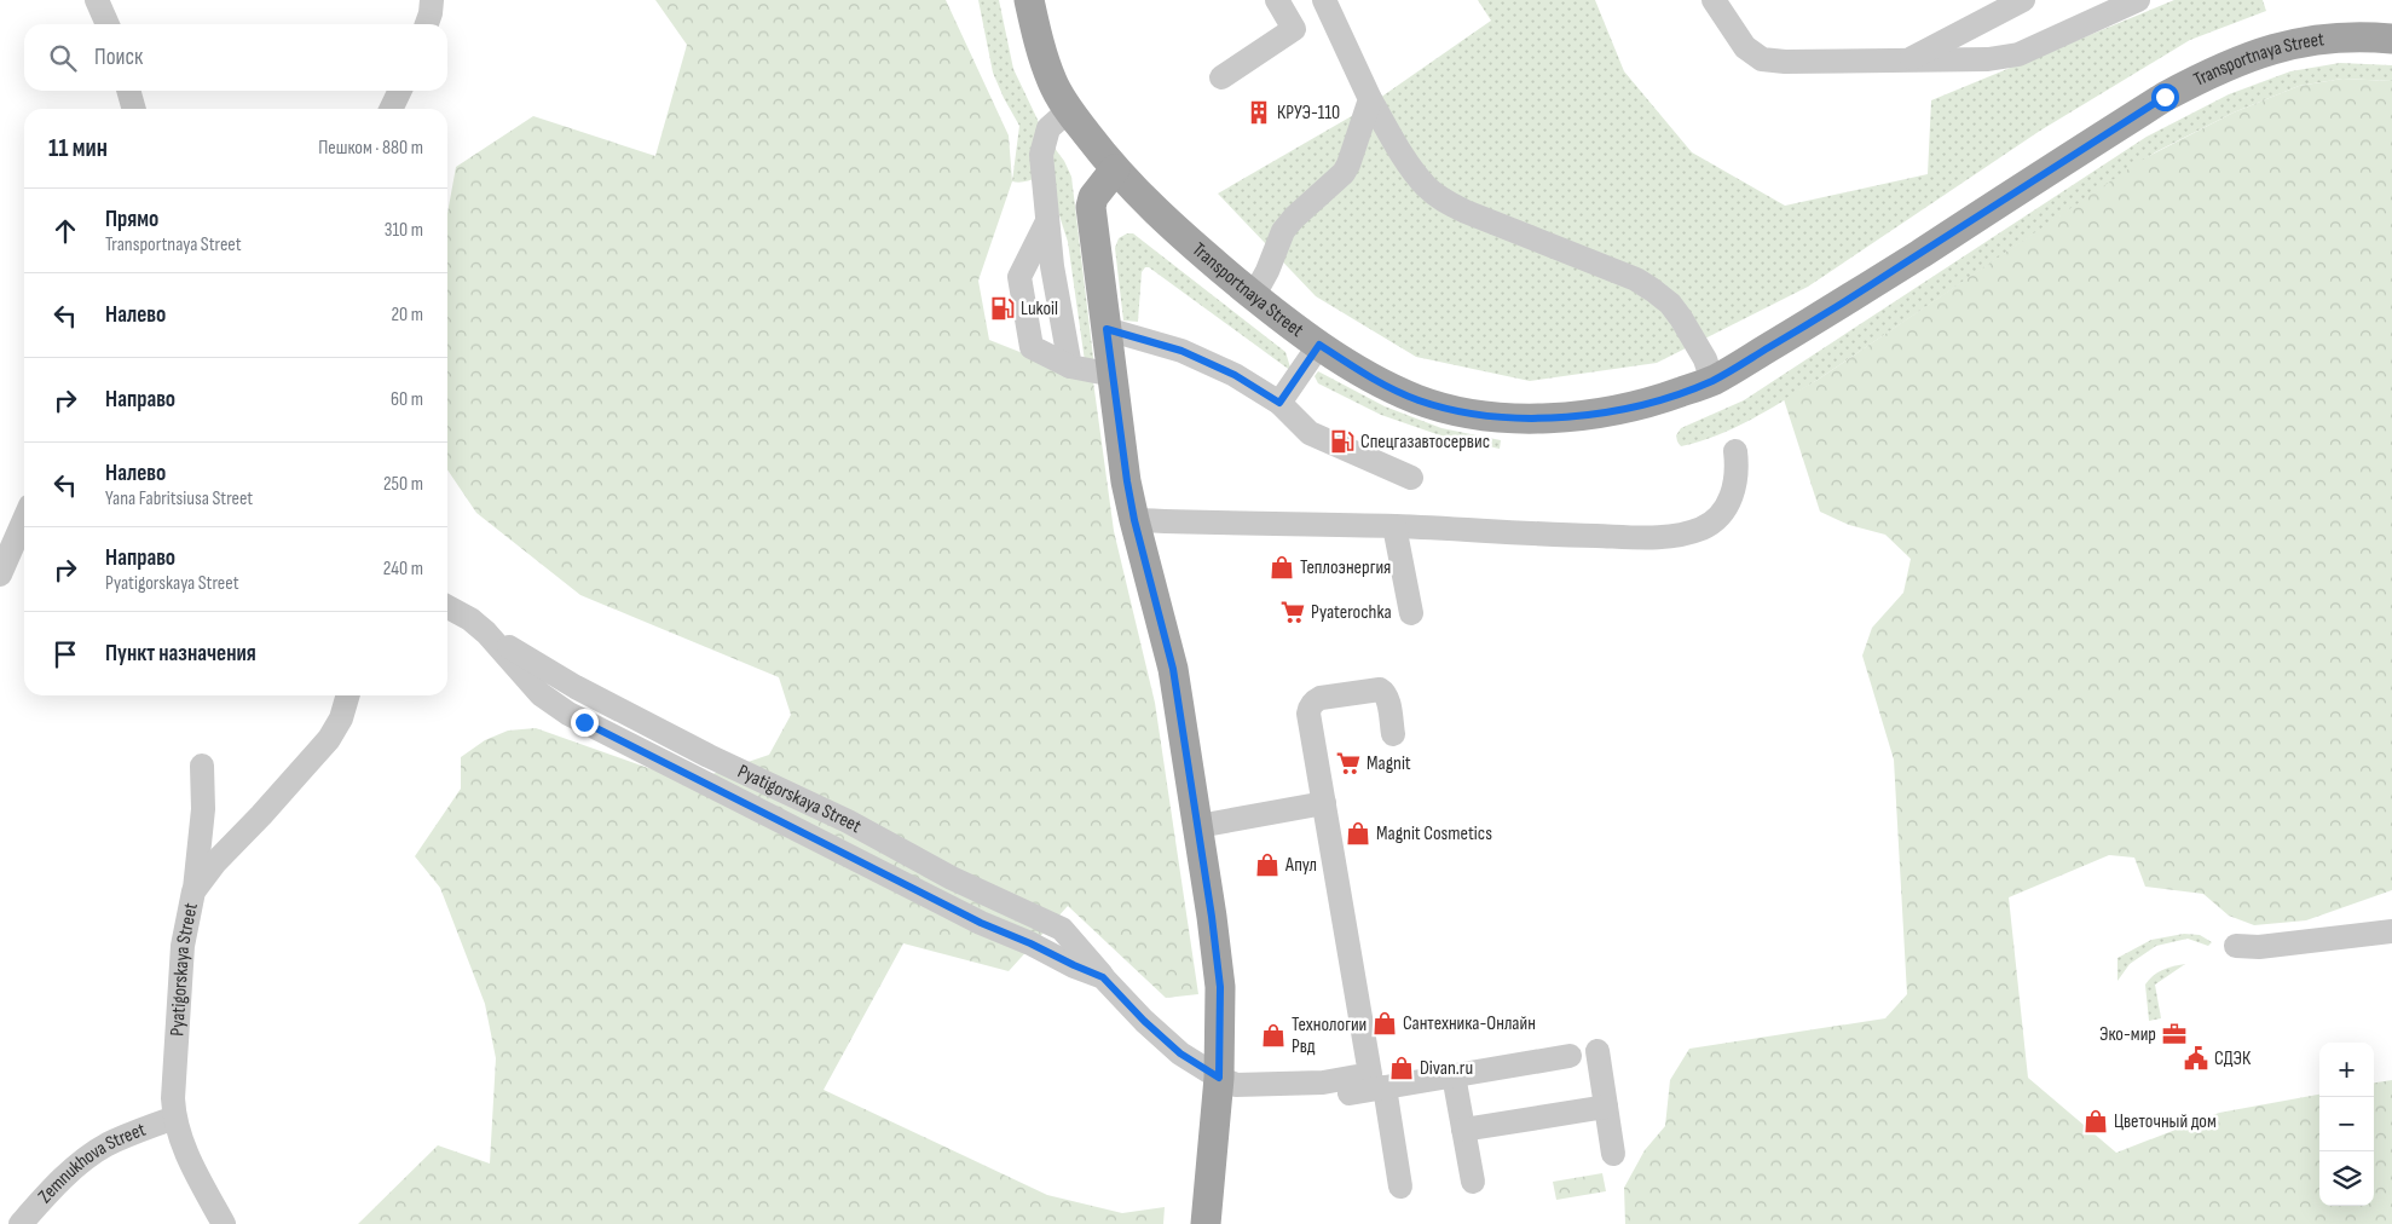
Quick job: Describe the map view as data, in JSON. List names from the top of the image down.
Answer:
{
  "streets": {
    "main road": ["Transportnaya Street"],
    "street": ["Pyatigorskaya Street", "Zemnukhova Street"]
  },
  "crossings": [
    ["Pyatigorskaya Street", "Zemnukhova Street"]
  ],
  "places": {
    "building": ["КРУЭ-110"],
    "fuel station": ["Lukoil", "Спецгазавтосервис"],
    "shop": [
      "Теплоэнергия",
      "Magnit Cosmetics",
      "Апул",
      "Сантехника-Онлайн",
      "Технологии Рвд",
      "Divan.ru",
      "Цветочный дом"
    ],
    "supermarket": ["Pyaterochka", "Magnit"],
    "office": ["Эко-мир"],
    "public building": ["СДЭК"]
  },
  "page": {
    "search": "Поиск",
    "heading": ["11 мин", "Пешком · 880 m"],
    "list": [
      ["Прямо", "Transportnaya Street", "310 m"],
      ["Налево", "20 m"],
      ["Направо", "60 m"],
      ["Налево", "Yana Fabritsiusa Street", "250 m"],
      ["Направо", "Pyatigorskaya Street", "240 m"],
      "Пункт назначения"
    ],
    "map_buttons": ["+", "−"]
  }
}
